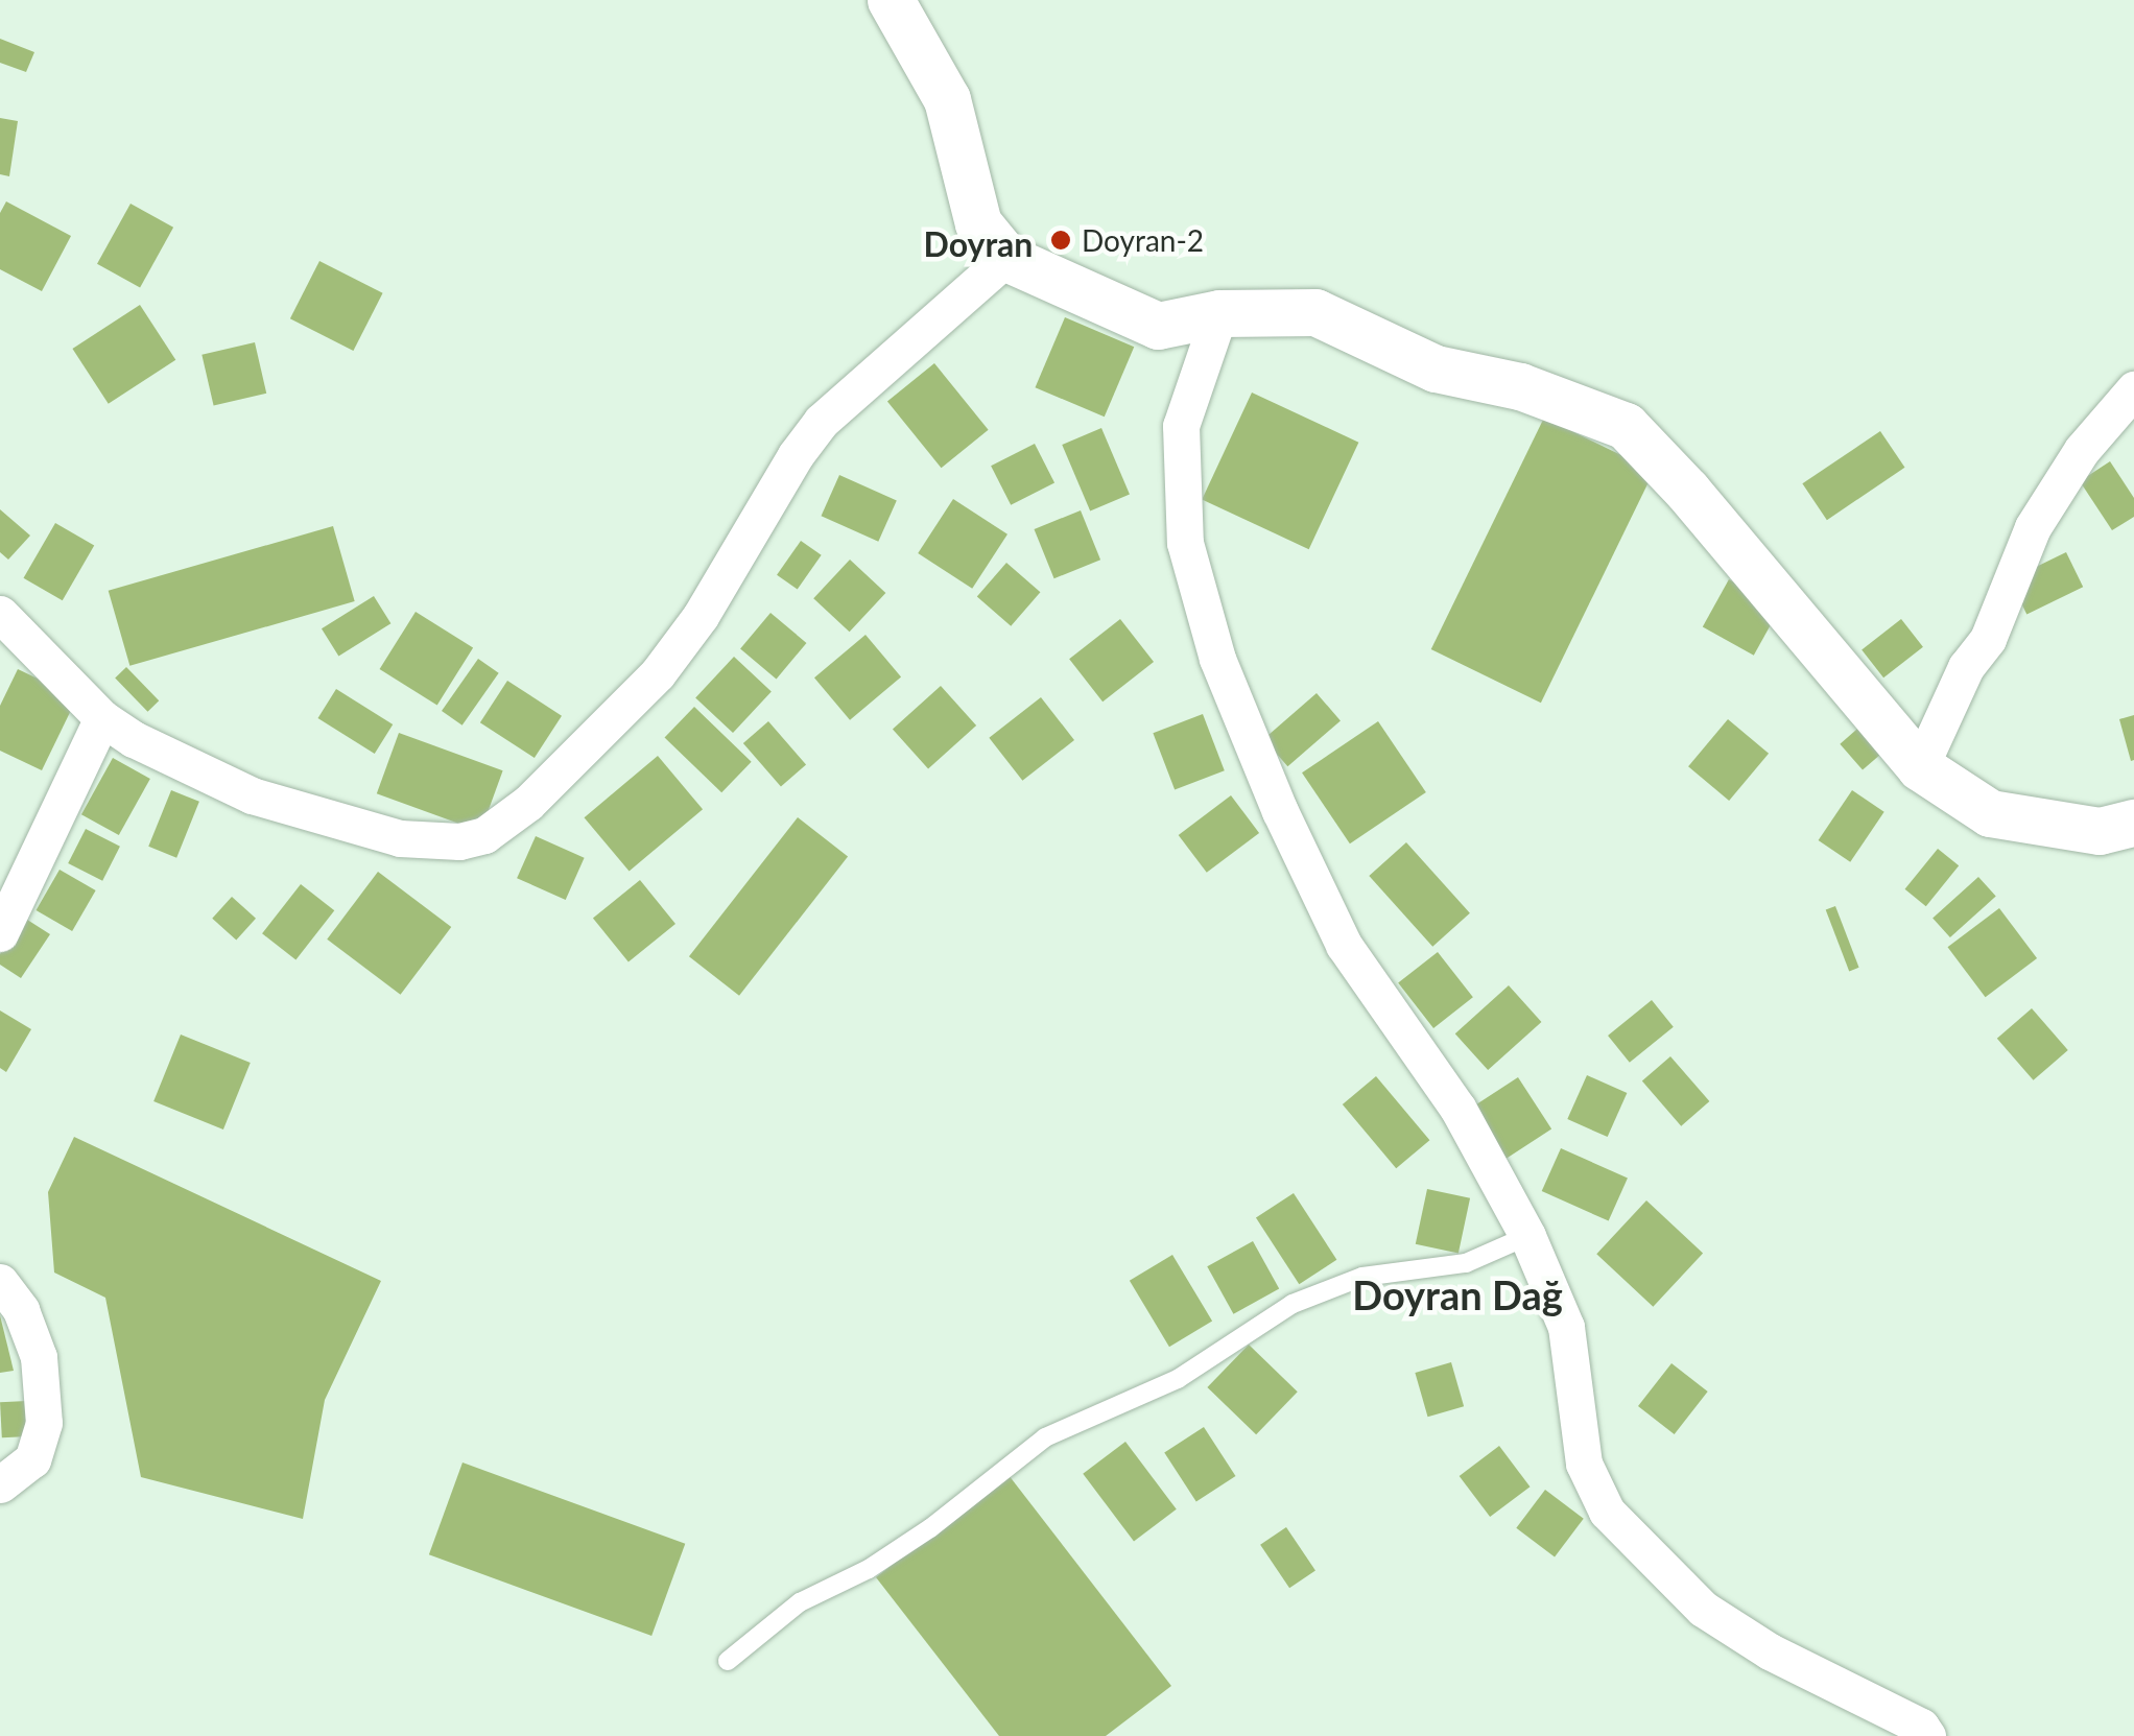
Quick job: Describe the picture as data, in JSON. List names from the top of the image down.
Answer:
{
  "districts": ["Doyran", "Doyran Dağ"],
  "places": ["Doyran-2"]
}
